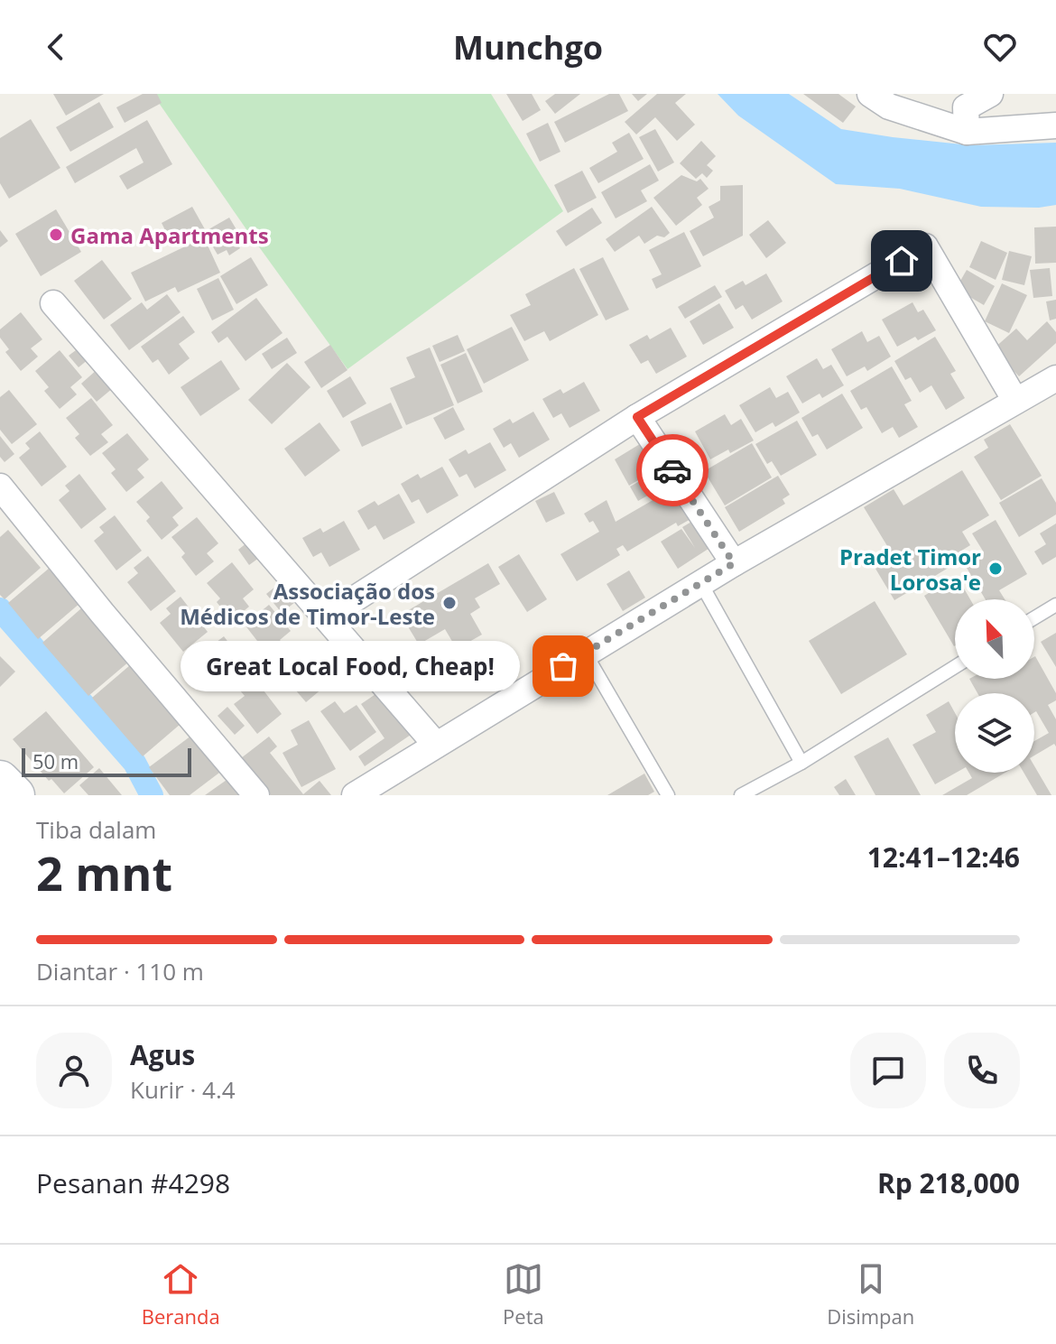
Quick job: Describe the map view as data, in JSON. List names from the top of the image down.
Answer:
{
  "places": [
    "Gama Apartments",
    "Pradet Timor Lorosa'e",
    "Associação dos Médicos de Timor-Leste",
    "Great Local Food, Cheap!"
  ],
  "scale_bar": "50 m",
  "north": "top left",
  "page": {
    "header": "Munchgo",
    "bubble": "Great Local Food, Cheap!",
    "scale": "50 m",
    "heading": ["2 mnt", "Tiba dalam", "12:41–12:46"],
    "panel": [
      "Agus",
      "Kurir · 4.4",
      "Pesanan #4298",
      "Rp 218,000"
    ],
    "bar": "Diantar · 110 m",
    "tabs": ["Beranda", "Peta", "Disimpan"]
  }
}
